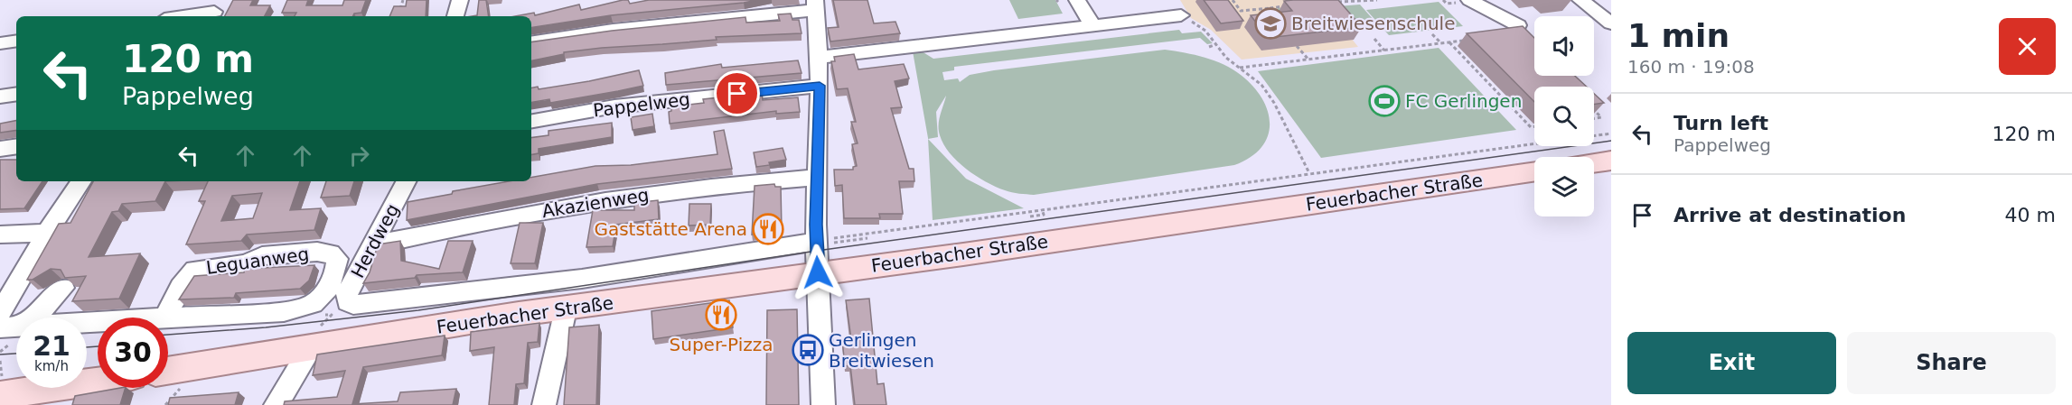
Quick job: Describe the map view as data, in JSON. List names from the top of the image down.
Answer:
{
  "streets": {
    "main road": ["Feuerbacher Straße"],
    "street": [
      "Pappelweg",
      "Akazienweg",
      "Herdweg",
      "Leguanweg"
    ]
  },
  "crossings": [
    ["Feuerbacher Straße", "Herdweg"],
    ["Akazienweg", "Herdweg"]
  ],
  "places": {
    "school or university": ["Breitwiesenschule"],
    "sports": ["FC Gerlingen"],
    "restaurant": ["Gaststätte Arena", "Super-Pizza"],
    "bus stop": ["Gerlingen Breitwiesen"]
  },
  "page": {
    "heading": ["1 min", "160 m · 19:08"],
    "turn": ["120 m", "Pappelweg"],
    "list": [
      {
        "name": "Turn left",
        "note": "Pappelweg",
        "value": "120 m"
      },
      {
        "name": "Arrive at destination",
        "value": "40 m"
      }
    ],
    "speed": "21 km/h",
    "limit": "30",
    "buttons": ["Exit", "Share"]
  }
}
